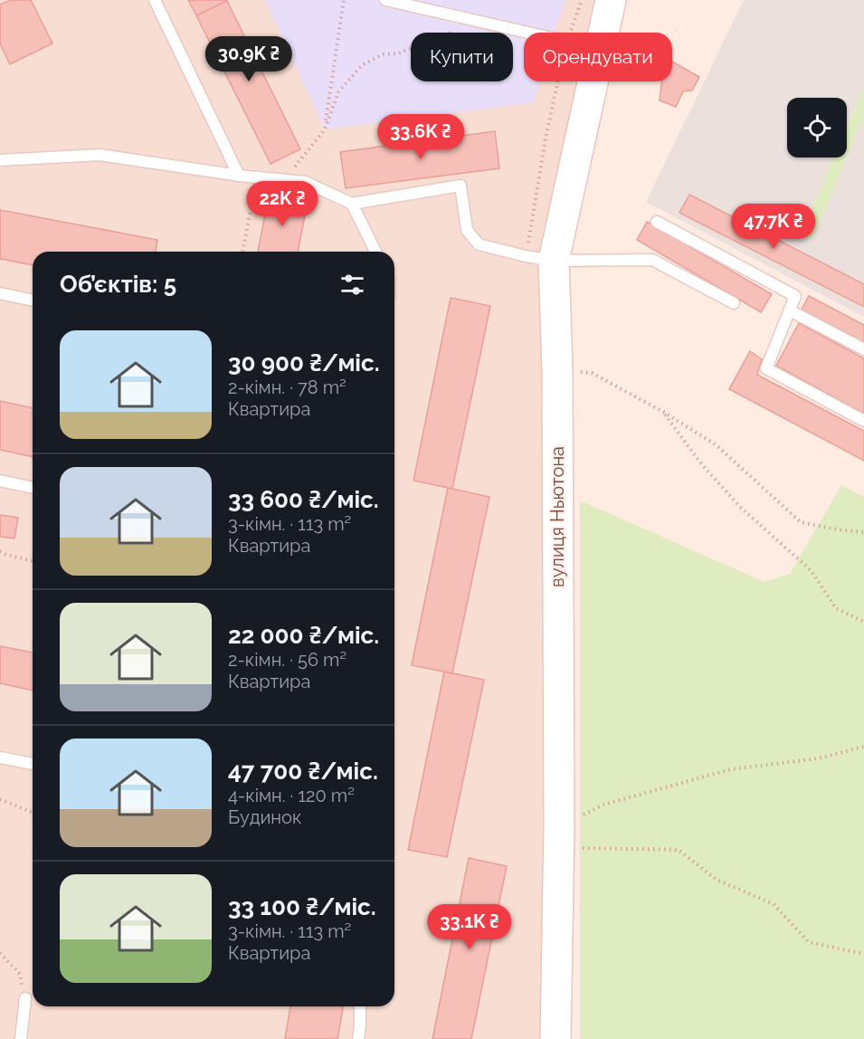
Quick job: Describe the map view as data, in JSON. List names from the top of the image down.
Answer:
{
  "streets": {
    "street": ["вулиця Ньютона"]
  },
  "page": {
    "chip": ["Купити", "Орендувати"],
    "price": [
      "30.9K ₴",
      "33.6K ₴",
      "22K ₴",
      "47.7K ₴",
      "33.1K ₴"
    ],
    "heading": "Об’єктів: 5",
    "list": [
      {
        "name": "30 900 ₴/міс.",
        "note": "2-кімн. · 78 m² · Квартира"
      },
      {
        "name": "33 600 ₴/міс.",
        "note": "3-кімн. · 113 m² · Квартира"
      },
      {
        "name": "22 000 ₴/міс.",
        "note": "2-кімн. · 56 m² · Квартира"
      },
      {
        "name": "47 700 ₴/міс.",
        "note": "4-кімн. · 120 m² · Будинок"
      },
      {
        "name": "33 100 ₴/міс.",
        "note": "3-кімн. · 113 m² · Квартира"
      }
    ]
  }
}
